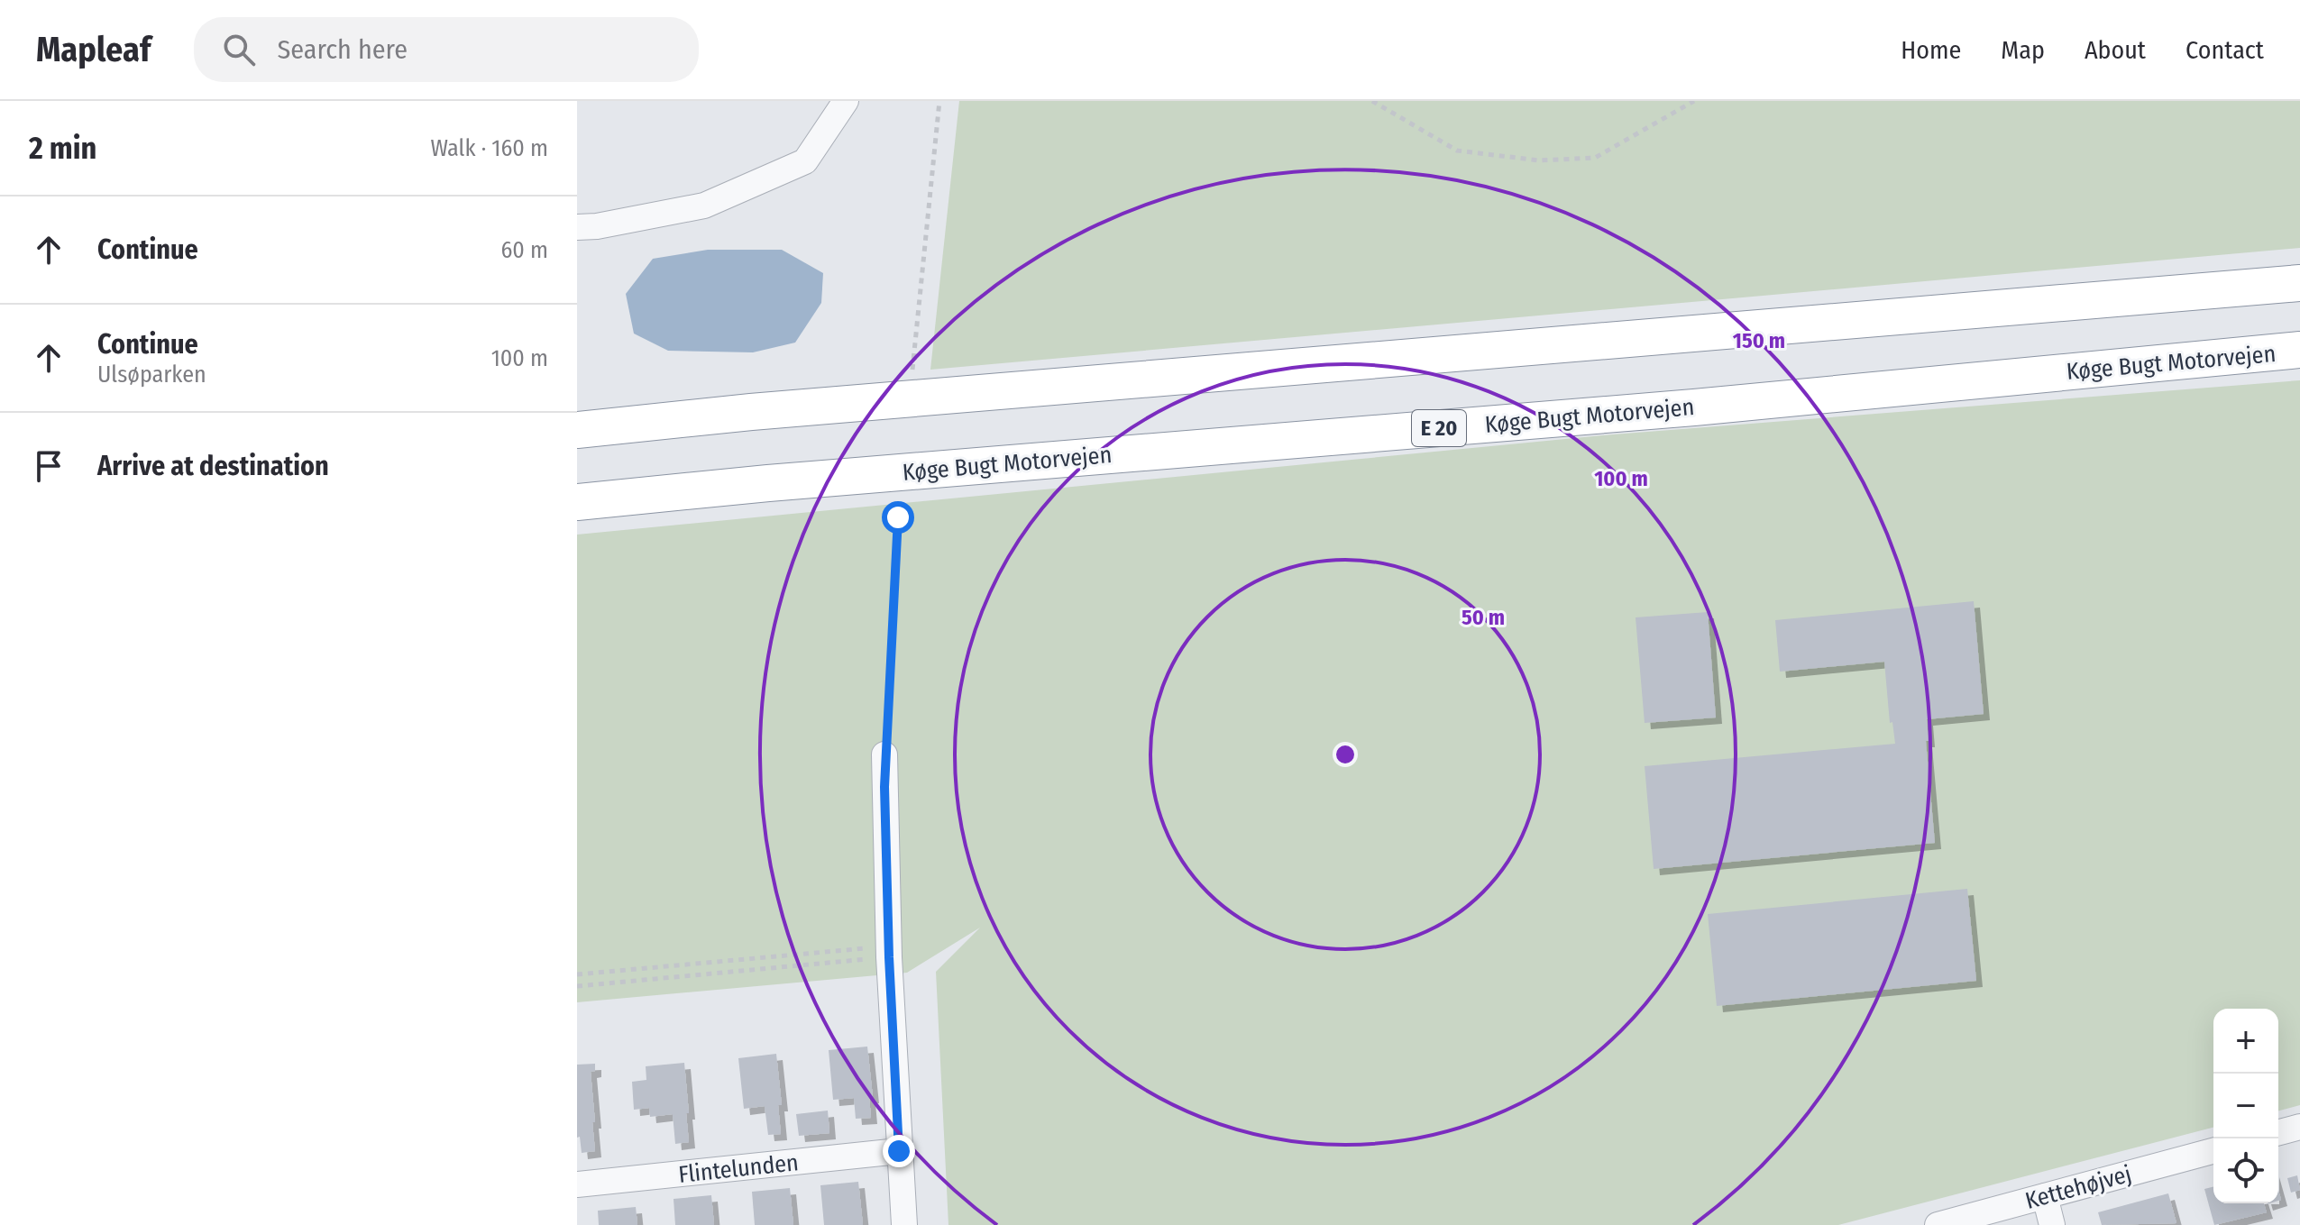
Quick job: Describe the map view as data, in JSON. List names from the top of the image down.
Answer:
{
  "streets": {
    "highway": ["Køge Bugt Motorvejen", "E 20"],
    "street": ["Flintelunden", "Kettehøjvej"]
  },
  "page": {
    "header": "Mapleaf",
    "search": "Search here",
    "nav": [
      "Home",
      "Map",
      "About",
      "Contact"
    ],
    "heading": ["2 min", "Walk · 160 m"],
    "list": [
      ["Continue", "60 m"],
      ["Continue", "Ulsøparken", "100 m"],
      "Arrive at destination"
    ],
    "map_buttons": ["+", "−"]
  },
  "rings": ["150 m", "100 m", "50 m"]
}
